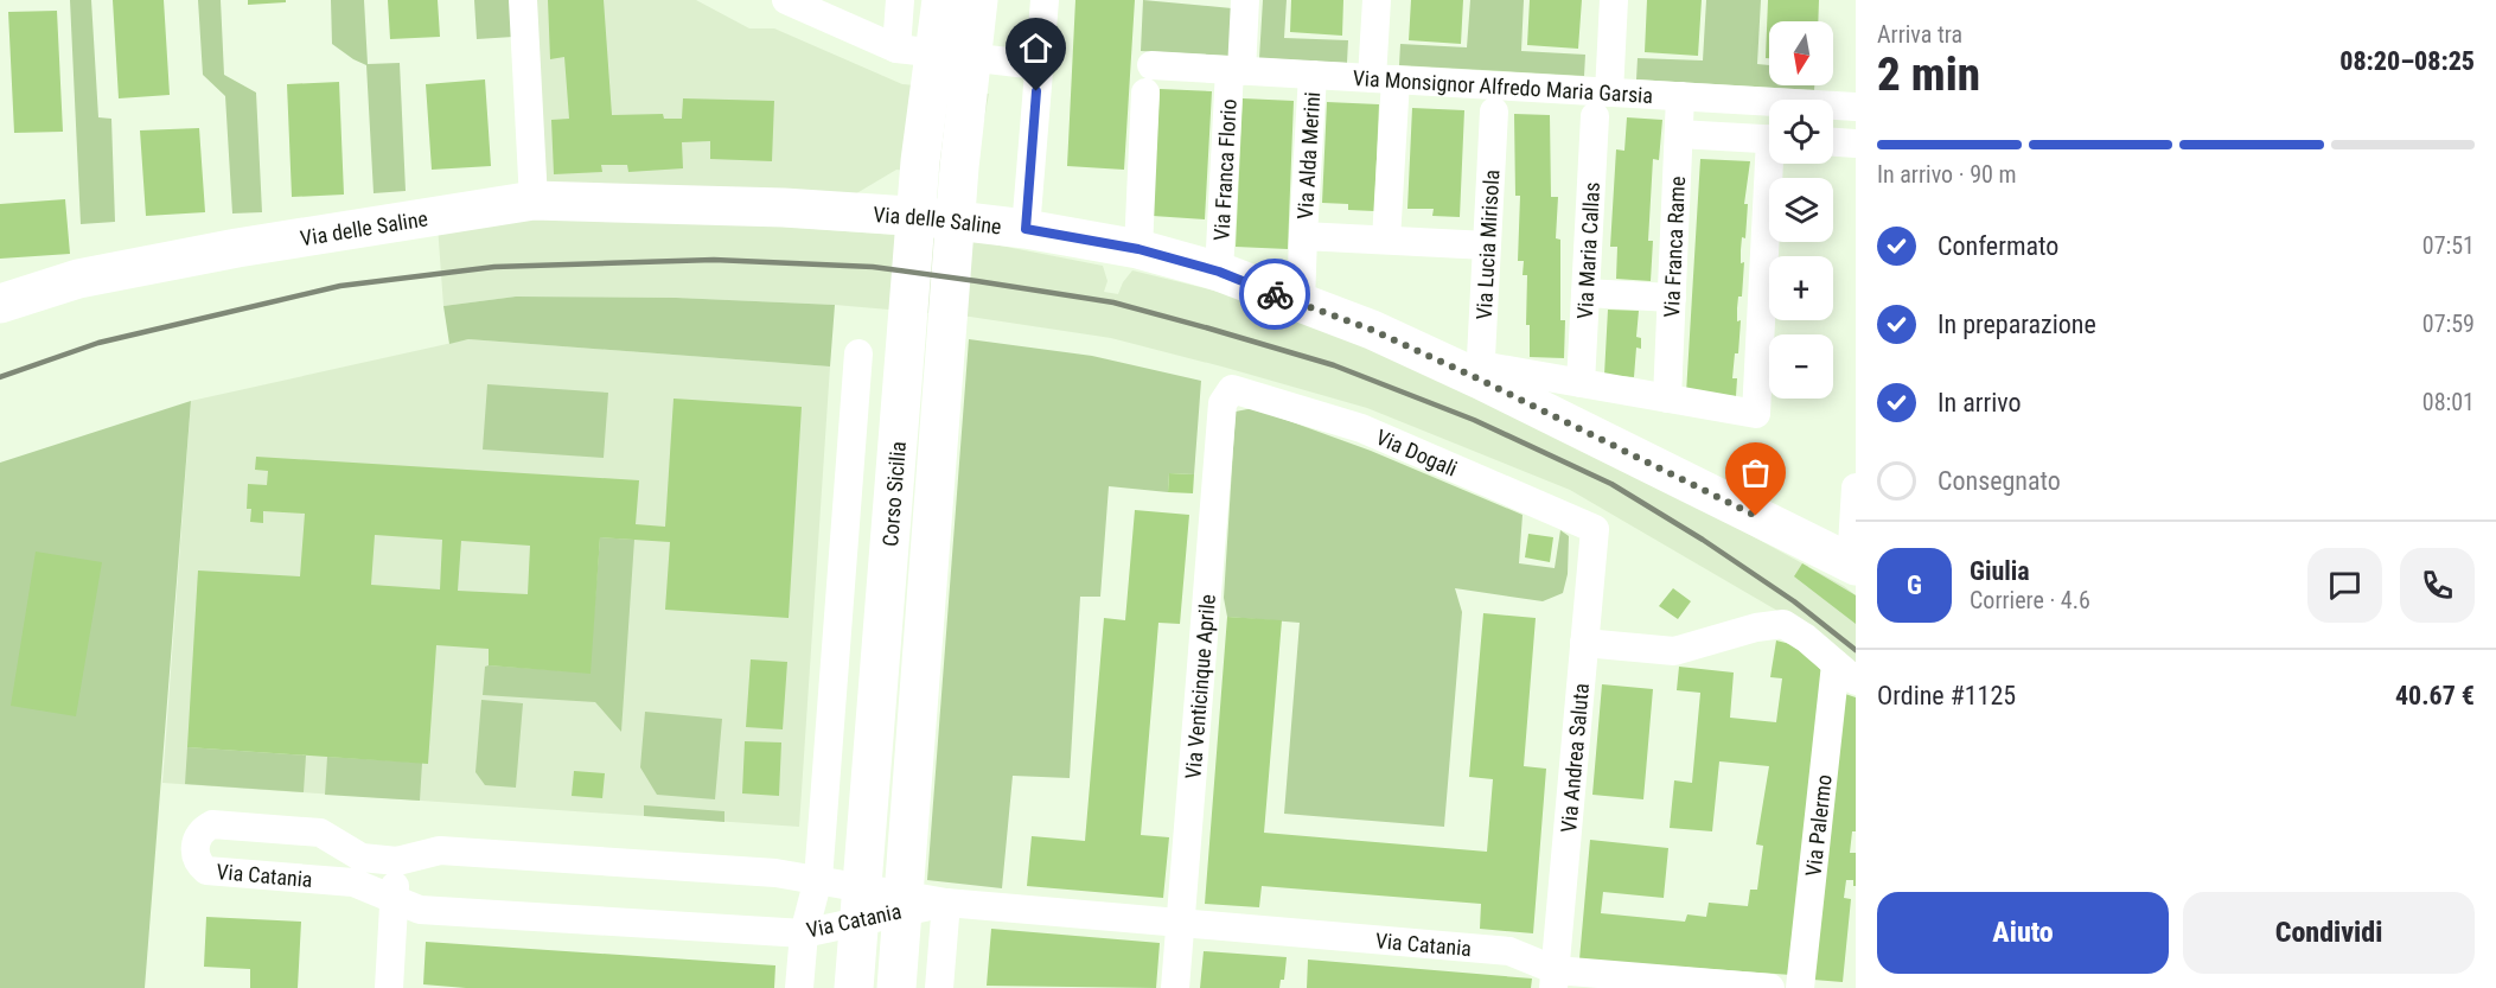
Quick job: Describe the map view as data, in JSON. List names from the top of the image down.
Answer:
{
  "streets": {
    "street": [
      "Via Monsignor Alfredo Maria Garsia",
      "Via Alda Merini",
      "Via Franca Florio",
      "Via delle Saline",
      "Via Lucia Mirisola",
      "Via Franca Rame",
      "Via Maria Callas",
      "Via Dogali",
      "Corso Sicilia",
      "Via Venticinque Aprile",
      "Via Andrea Saluta",
      "Via Palermo",
      "Via Catania"
    ]
  },
  "crossings": [
    ["Via Monsignor Alfredo Maria Garsia", "Via Alda Merini"],
    ["Via Monsignor Alfredo Maria Garsia", "Via Franca Florio"],
    ["Via Monsignor Alfredo Maria Garsia", "Via delle Saline"],
    ["Via Monsignor Alfredo Maria Garsia", "Via Franca Rame"],
    ["Via Monsignor Alfredo Maria Garsia", "Via Maria Callas"],
    ["Via Alda Merini", "Via delle Saline"],
    ["Via Franca Florio", "Via delle Saline"],
    ["Via delle Saline", "Via Lucia Mirisola"],
    ["Via Dogali", "Via Venticinque Aprile"],
    ["Via Dogali", "Via Andrea Saluta"],
    ["Via Venticinque Aprile", "Via Catania"],
    ["Via Andrea Saluta", "Via Catania"]
  ],
  "north": "bottom",
  "page": {
    "heading": ["2 min", "Arriva tra", "08:20–08:25"],
    "panel": [
      "Giulia",
      "Corriere · 4.6",
      "Ordine #1125",
      "40.67 €"
    ],
    "map_buttons": ["+", "−"],
    "bar": "In arrivo · 90 m",
    "list": [
      ["Confermato", "07:51"],
      ["In preparazione", "07:59"],
      ["In arrivo", "08:01"],
      "Consegnato"
    ],
    "round": "G",
    "buttons": ["Aiuto", "Condividi"]
  }
}
